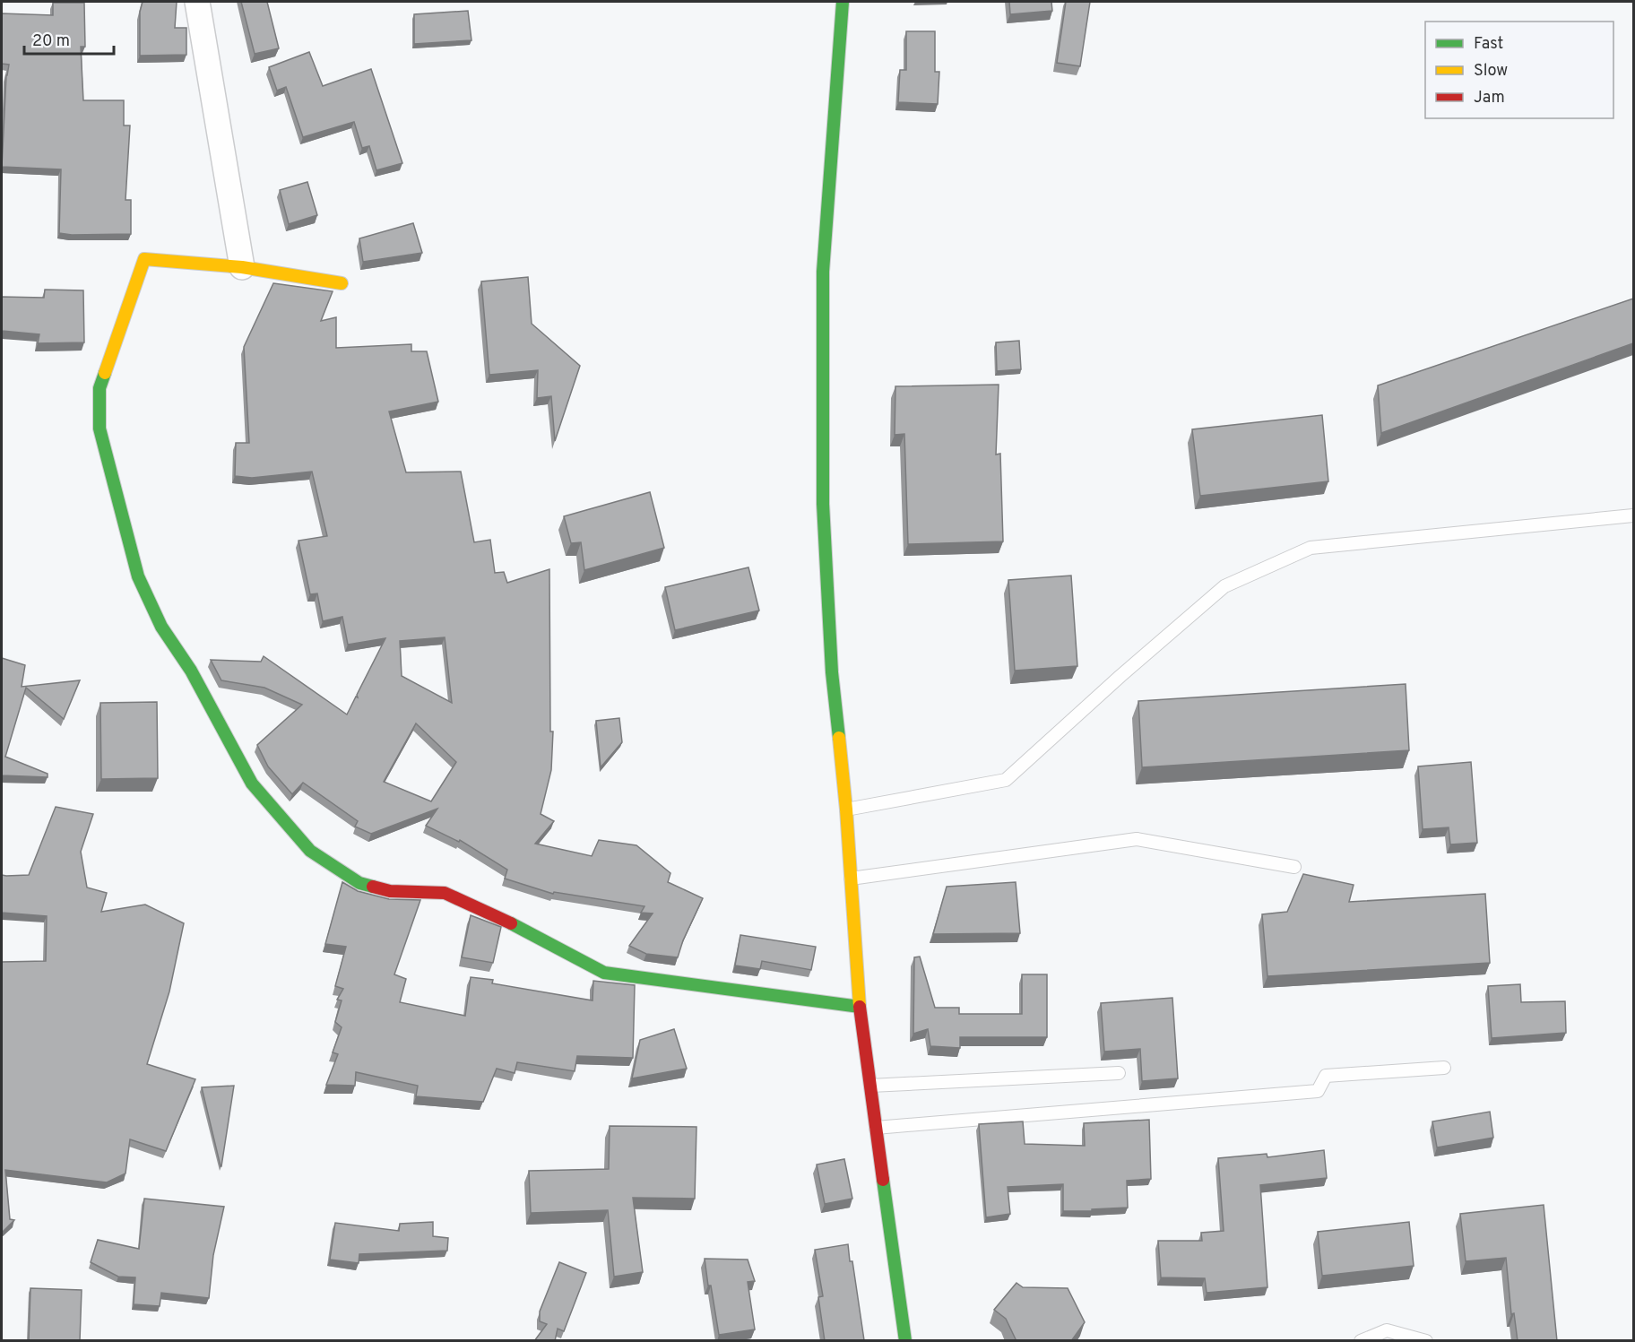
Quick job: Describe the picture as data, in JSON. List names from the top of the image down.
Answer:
{
  "legend": ["Fast", "Slow", "Jam"],
  "scale_bar": "20 m"
}
